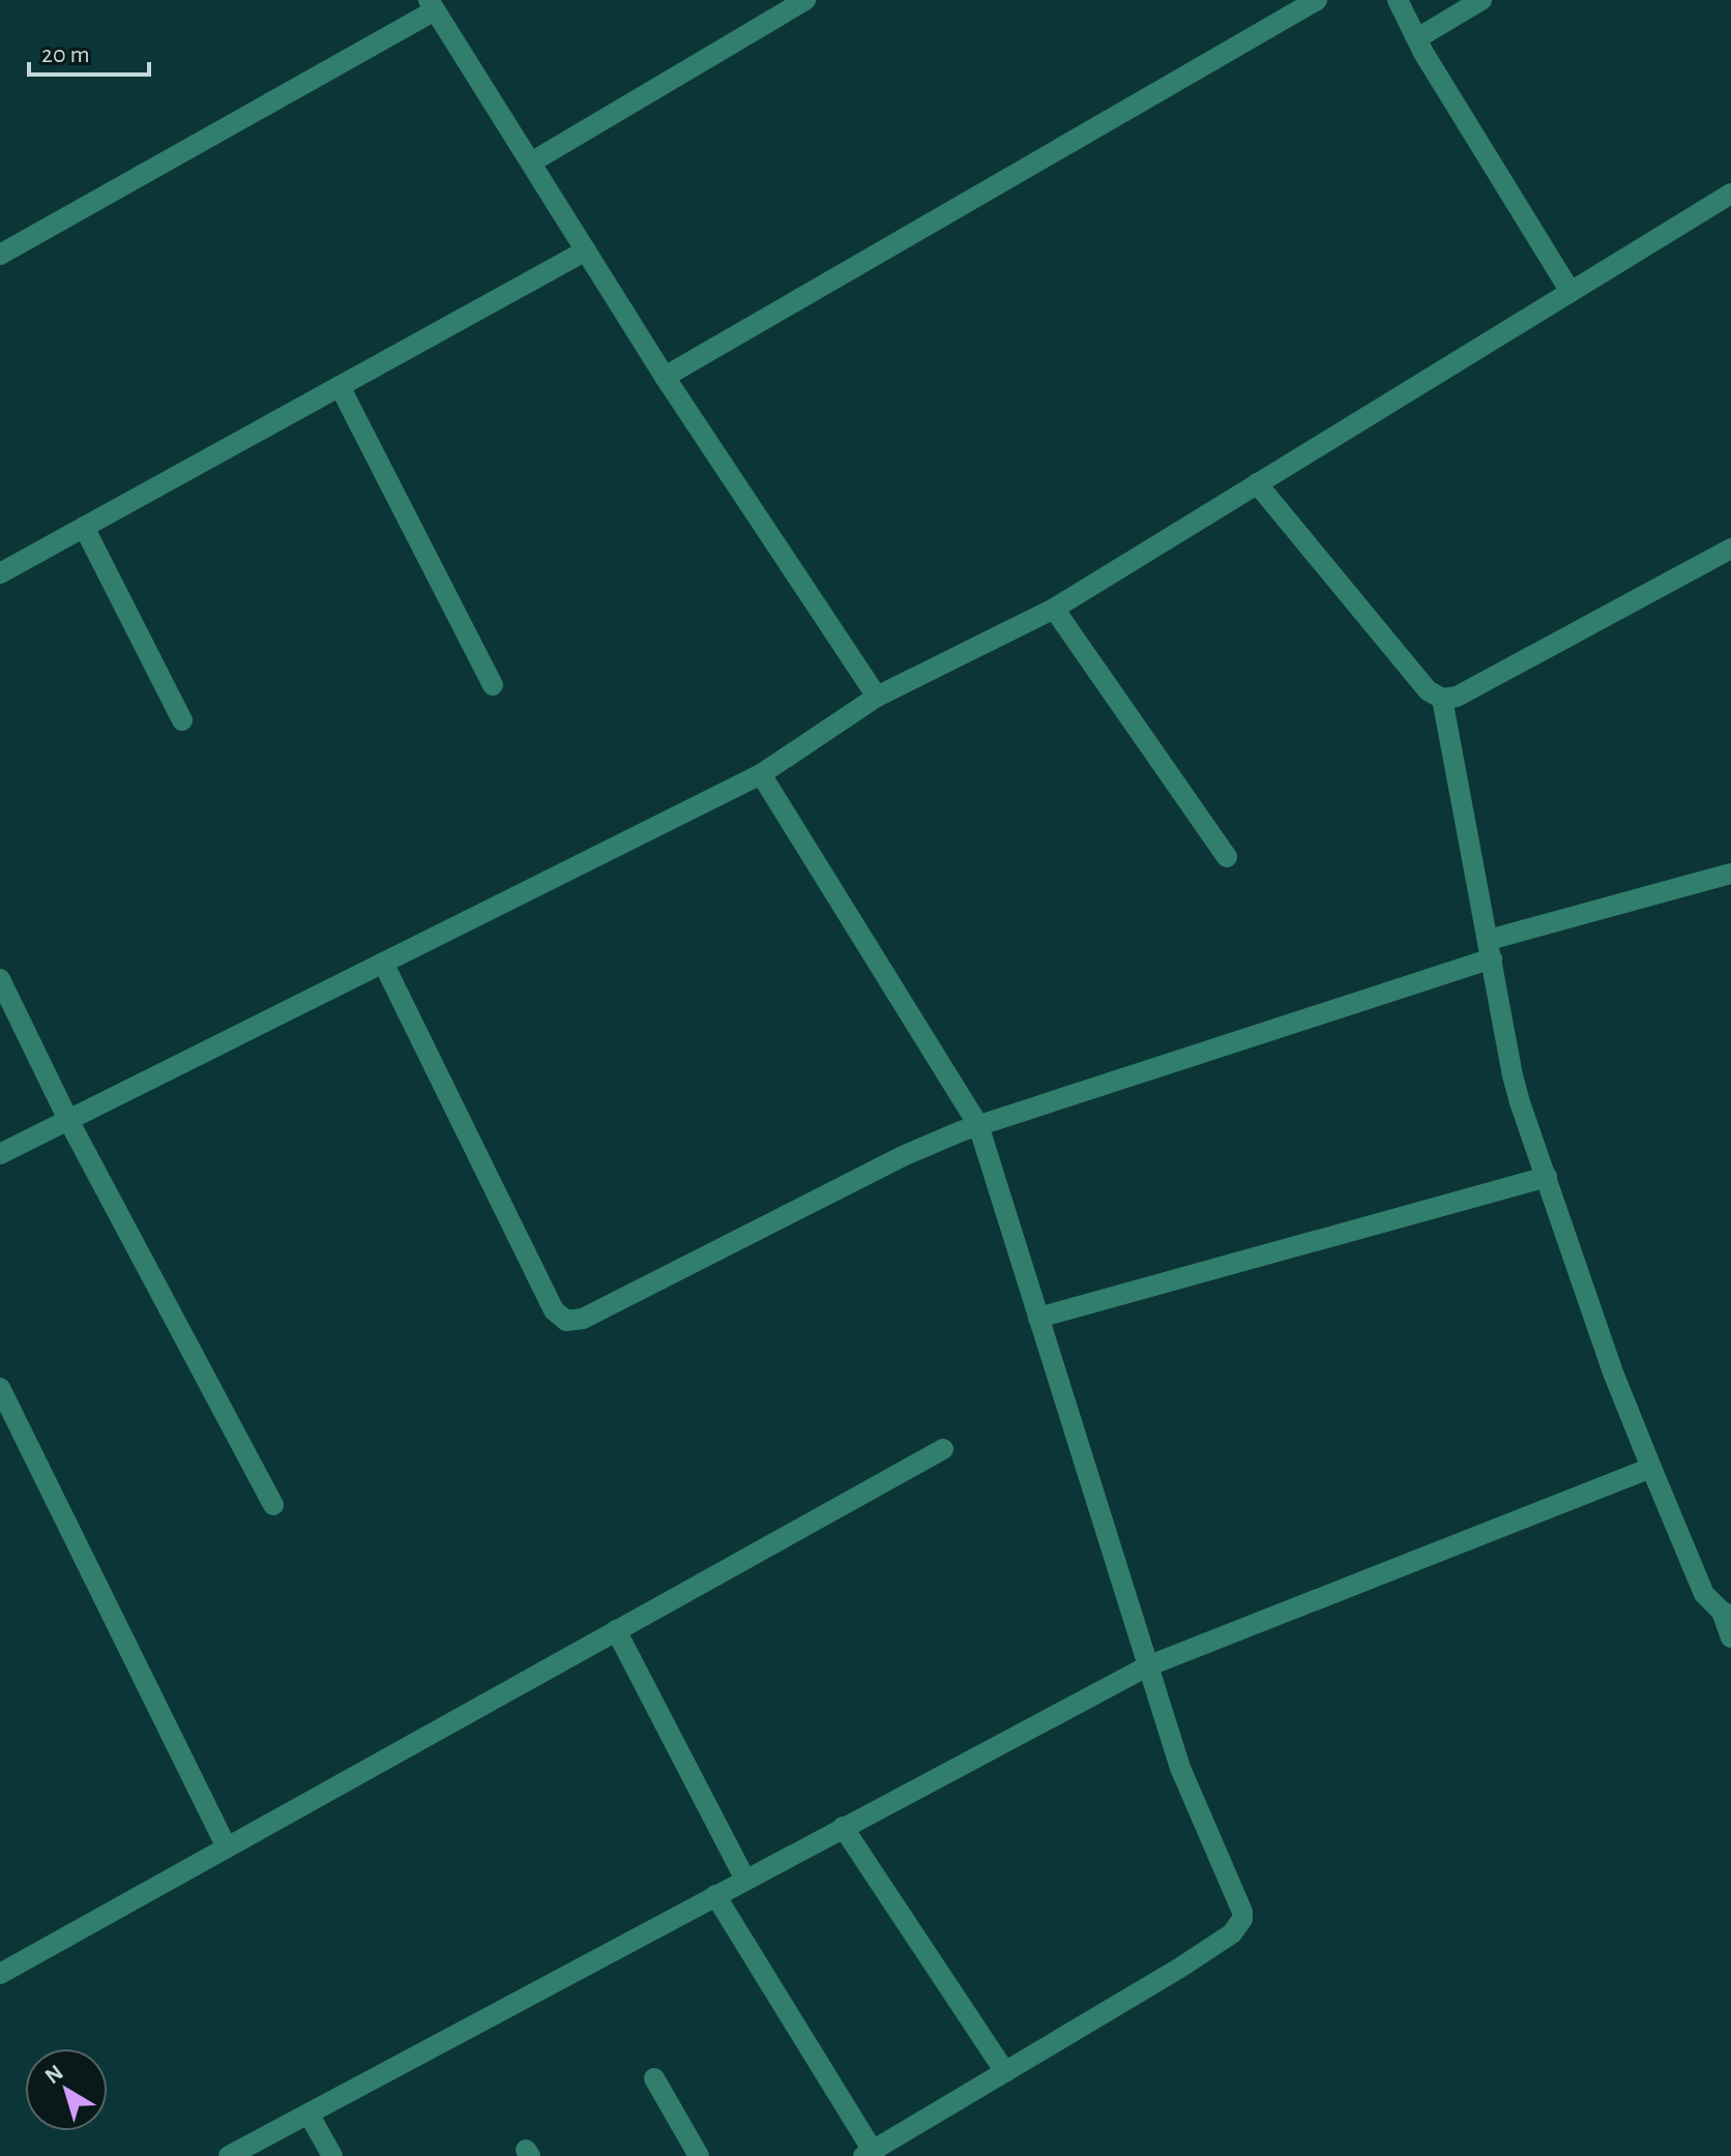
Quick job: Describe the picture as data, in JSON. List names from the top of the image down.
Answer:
{
  "scale_bar": "20 m",
  "north": "top left"
}
